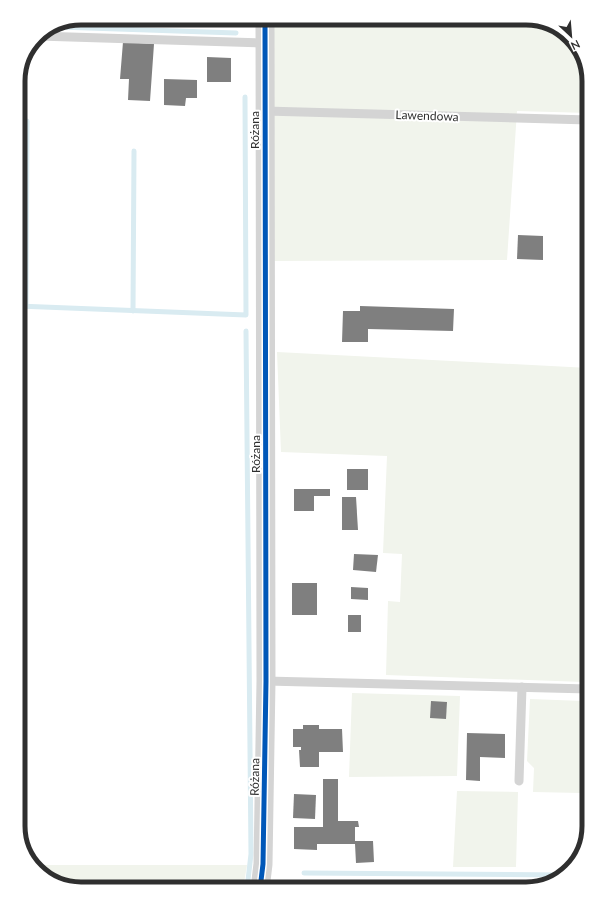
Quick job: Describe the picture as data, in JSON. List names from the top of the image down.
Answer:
{
  "streets": {
    "street": ["Różana"],
    "lane": ["Lawendowa"]
  },
  "crossings": [
    ["Lawendowa", "Różana"]
  ],
  "north": "bottom right"
}
